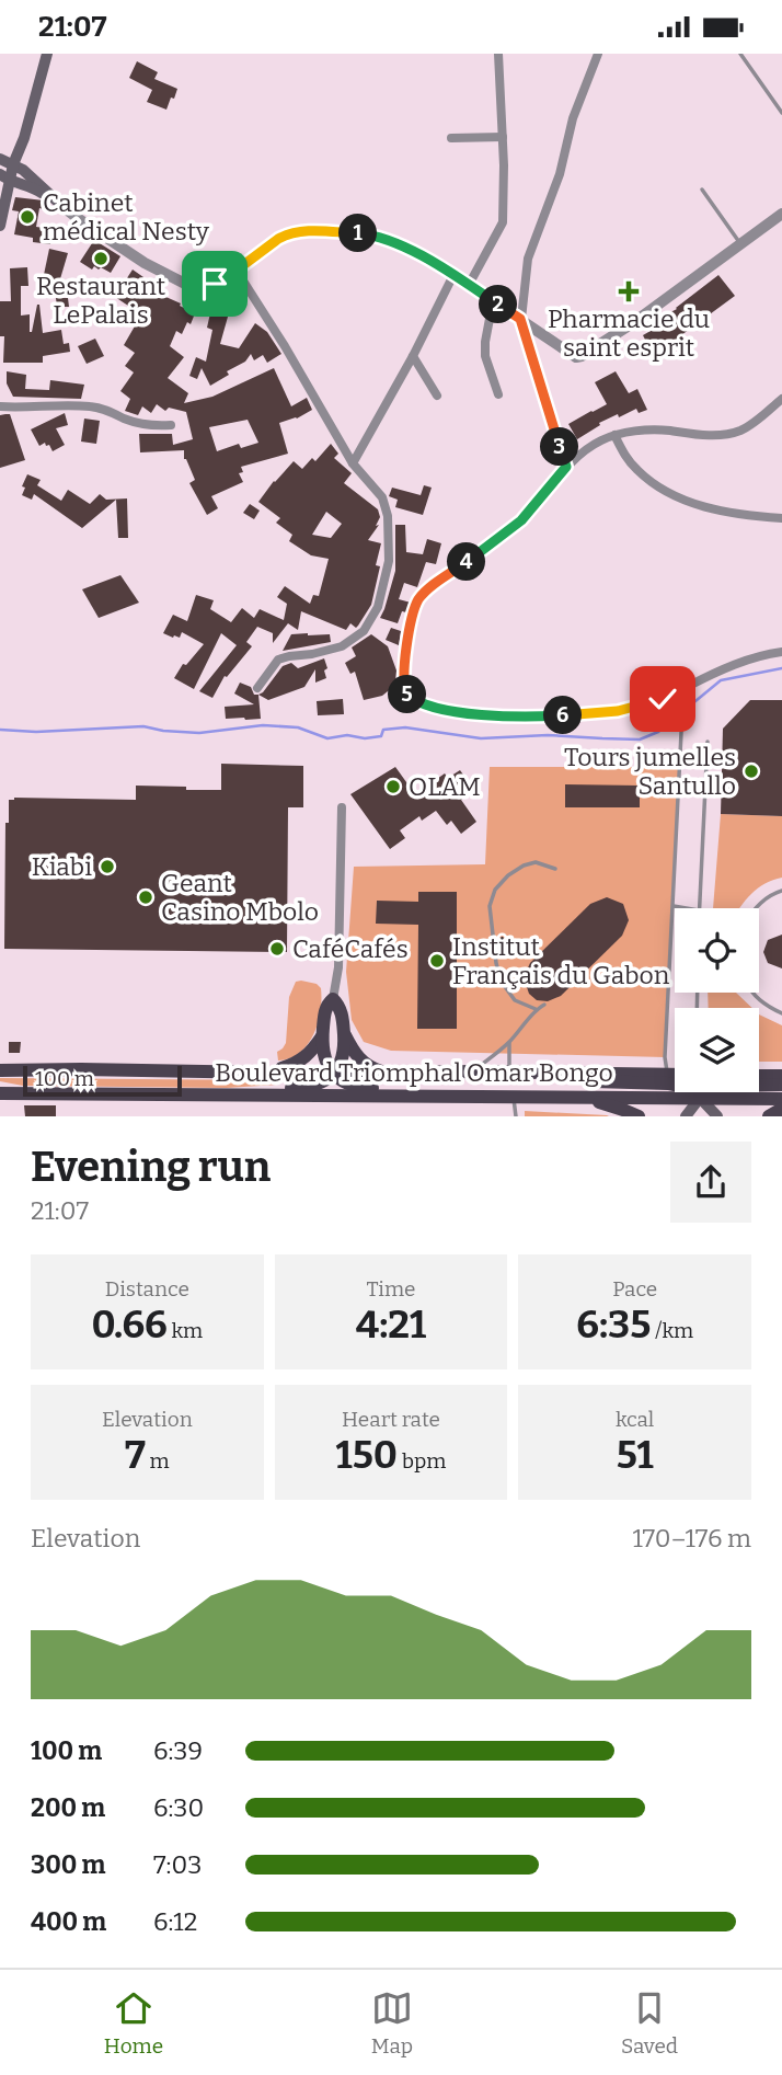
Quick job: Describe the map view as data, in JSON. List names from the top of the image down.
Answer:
{
  "streets": {
    "main road": ["Boulevard Triomphal Omar Bongo"]
  },
  "places": {
    "other": [
      "Cabinet médical Nesty",
      "Restaurant LePalais",
      "Tours jumelles Santullo",
      "OLAM",
      "Kiabi",
      "Geant Casino Mbolo",
      "CaféCafés",
      "Institut Français du Gabon"
    ],
    "health": ["Pharmacie du saint esprit"]
  },
  "scale_bar": "100 m",
  "page": {
    "status": "21:07",
    "pins": [
      "1",
      "2",
      "3",
      "4",
      "5",
      "6"
    ],
    "scale": "100 m",
    "heading": ["Evening run", "21:07"],
    "stats": [
      ["Distance", "0.66 km"],
      ["Time", "4:21"],
      ["Pace", "6:35 /km"],
      ["Elevation", "7 m"],
      ["Heart rate", "150 bpm"],
      ["kcal", "51"]
    ],
    "chart": ["Elevation", "170–176 m"],
    "list": [
      {
        "name": "100 m",
        "note": "6:39"
      },
      {
        "name": "200 m",
        "note": "6:30"
      },
      {
        "name": "300 m",
        "note": "7:03"
      },
      {
        "name": "400 m",
        "note": "6:12"
      }
    ],
    "tabs": ["Home", "Map", "Saved"]
  }
}
